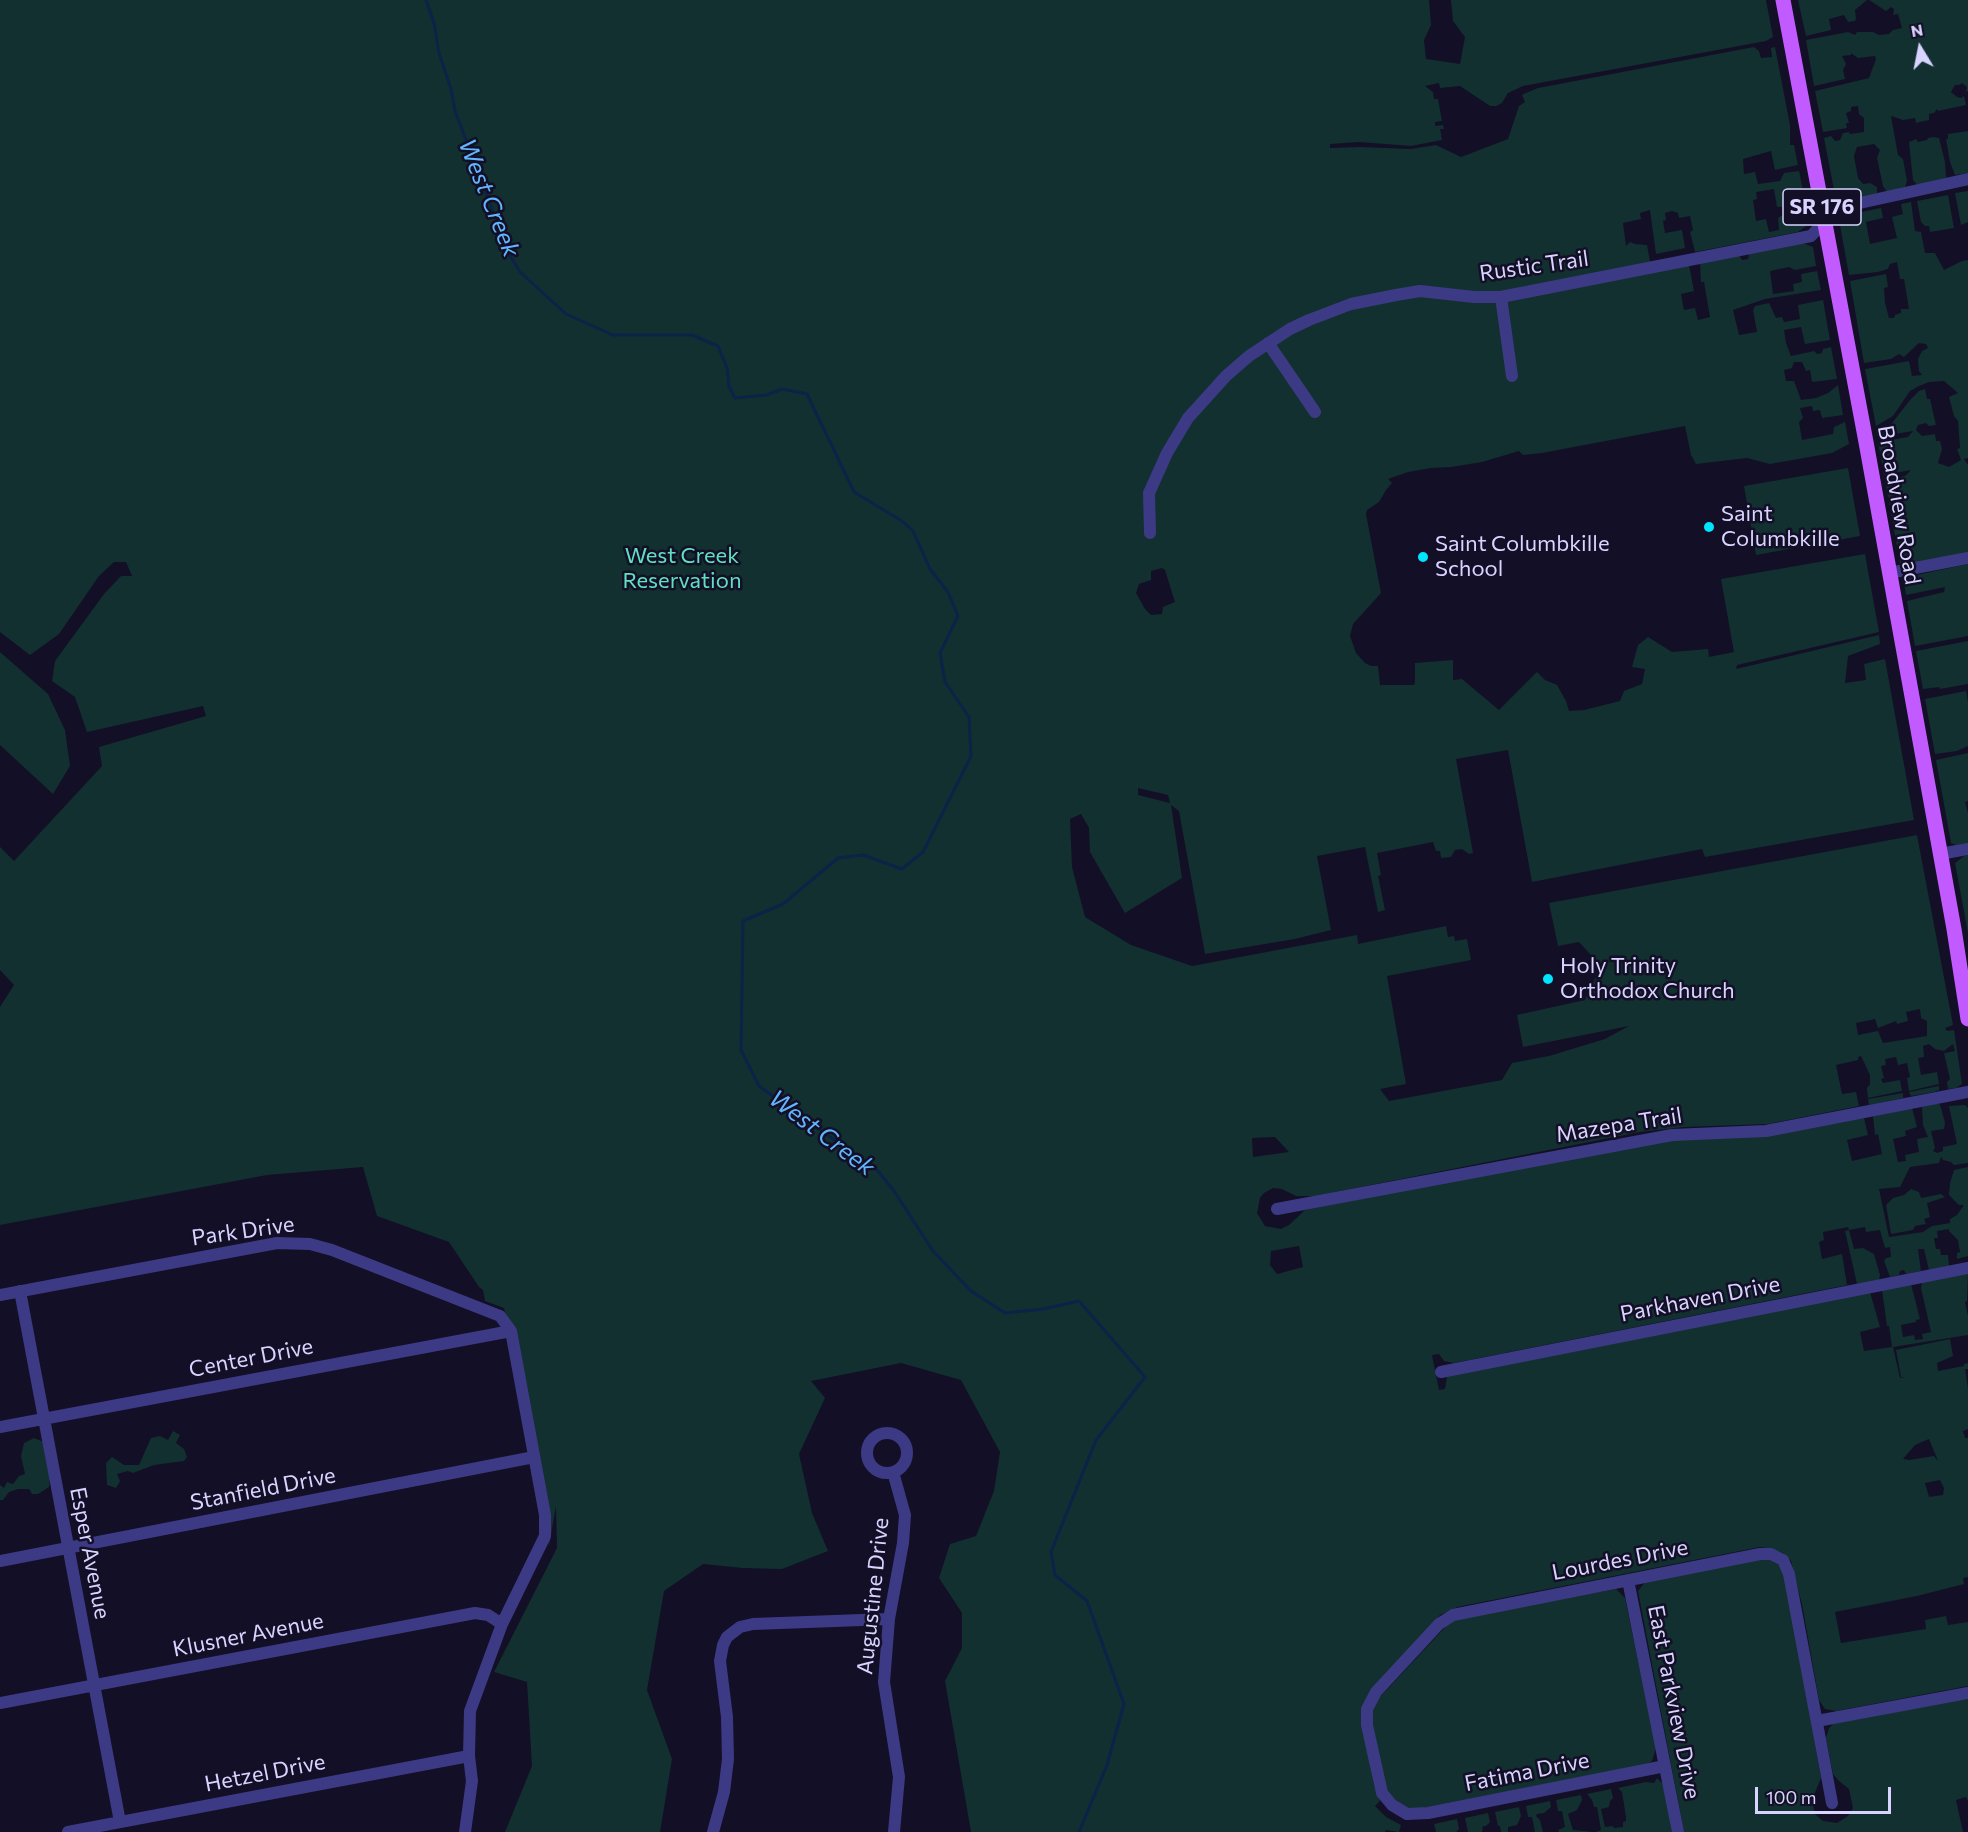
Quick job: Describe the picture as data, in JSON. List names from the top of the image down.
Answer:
{
  "streets": {
    "main road": ["SR 176", "Broadview Road"],
    "street": [
      "Rustic Trail",
      "Mazepa Trail",
      "Park Drive",
      "Parkhaven Drive",
      "Center Drive",
      "Stanfield Drive",
      "Esper Avenue",
      "Lourdes Drive",
      "Augustine Drive",
      "Klusner Avenue",
      "East Parkview Drive",
      "Fatima Drive",
      "Hetzel Drive"
    ]
  },
  "crossings": [
    ["Rustic Trail", "Broadview Road"],
    ["Park Drive", "Center Drive"],
    ["Park Drive", "Esper Avenue"],
    ["Center Drive", "Esper Avenue"],
    ["Stanfield Drive", "Esper Avenue"],
    ["Esper Avenue", "Klusner Avenue"],
    ["Esper Avenue", "Hetzel Drive"],
    ["Lourdes Drive", "East Parkview Drive"],
    ["Lourdes Drive", "Fatima Drive"],
    ["East Parkview Drive", "Fatima Drive"]
  ],
  "water": ["West Creek"],
  "parks": ["West Creek Reservation"],
  "places": ["Saint Columbkille", "Saint Columbkille School", "Holy Trinity Orthodox Church"],
  "scale_bar": "100 m",
  "north": "top"
}
